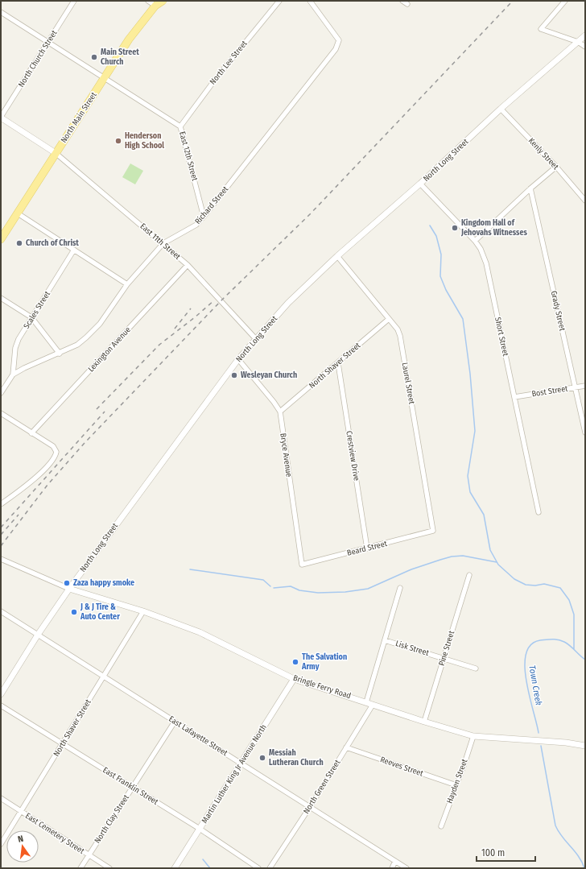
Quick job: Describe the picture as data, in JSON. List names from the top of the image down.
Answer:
{
  "streets": {
    "main road": ["North Main Street"],
    "street": [
      "North Church Street",
      "North Lee Street",
      "Kenly Street",
      "East 12th Street",
      "North Long Street",
      "Richard Street",
      "East 11th Street",
      "Scales Street",
      "Grady Street",
      "Short Street",
      "Lexington Avenue",
      "North Shaver Street",
      "Laurel Street",
      "Bost Street",
      "Bryce Avenue",
      "Crestview Drive",
      "Beard Street",
      "Lisk Street",
      "Pine Street",
      "Bringle Ferry Road",
      "East Lafayette Street",
      "Reeves Street",
      "Martin Luther King Jr Avenue North",
      "Hayden Street",
      "East Franklin Street",
      "North Green Street",
      "North Clay Street",
      "East Cemetery Street"
    ]
  },
  "crossings": [
    ["North Church Street", "East 12th Street"],
    ["North Lee Street", "East 12th Street"],
    ["North Main Street", "East 12th Street"],
    ["North Main Street", "East 11th Street"],
    ["Kenly Street", "North Long Street"],
    ["East 12th Street", "Richard Street"],
    ["North Long Street", "East 11th Street"],
    ["North Long Street", "Short Street"],
    ["North Long Street", "Laurel Street"],
    ["North Long Street", "Bryce Avenue"],
    ["North Long Street", "Bringle Ferry Road"],
    ["North Long Street", "East Lafayette Street"],
    ["Richard Street", "East 11th Street"],
    ["Richard Street", "Scales Street"],
    ["East 11th Street", "Lexington Avenue"],
    ["Grady Street", "Bost Street"],
    ["Short Street", "Bost Street"],
    ["North Shaver Street", "Laurel Street"],
    ["North Shaver Street", "Bryce Avenue"],
    ["North Shaver Street", "Crestview Drive"],
    ["North Shaver Street", "Bringle Ferry Road"],
    ["North Shaver Street", "East Lafayette Street"],
    ["North Shaver Street", "East Franklin Street"],
    ["North Shaver Street", "East Cemetery Street"],
    ["Laurel Street", "Beard Street"],
    ["Bryce Avenue", "Beard Street"],
    ["Crestview Drive", "Beard Street"],
    ["Lisk Street", "Pine Street"],
    ["Pine Street", "Bringle Ferry Road"],
    ["Bringle Ferry Road", "Martin Luther King Jr Avenue North"],
    ["Bringle Ferry Road", "Hayden Street"],
    ["Bringle Ferry Road", "North Green Street"],
    ["East Lafayette Street", "Martin Luther King Jr Avenue North"],
    ["East Lafayette Street", "North Green Street"],
    ["East Lafayette Street", "North Clay Street"],
    ["Reeves Street", "Hayden Street"],
    ["Reeves Street", "North Green Street"],
    ["Martin Luther King Jr Avenue North", "East Franklin Street"],
    ["East Franklin Street", "North Clay Street"],
    ["North Clay Street", "East Cemetery Street"]
  ],
  "water": ["Town Creek"],
  "places": [
    "Main Street Church",
    "Henderson High School",
    "Kingdom Hall of Jehovahs Witnesses",
    "Church of Christ",
    "Wesleyan Church",
    "Zaza happy smoke",
    "J & J Tire & Auto Center",
    "The Salvation Army",
    "Messiah Lutheran Church"
  ],
  "scale_bar": "100 m",
  "north": "top"
}
